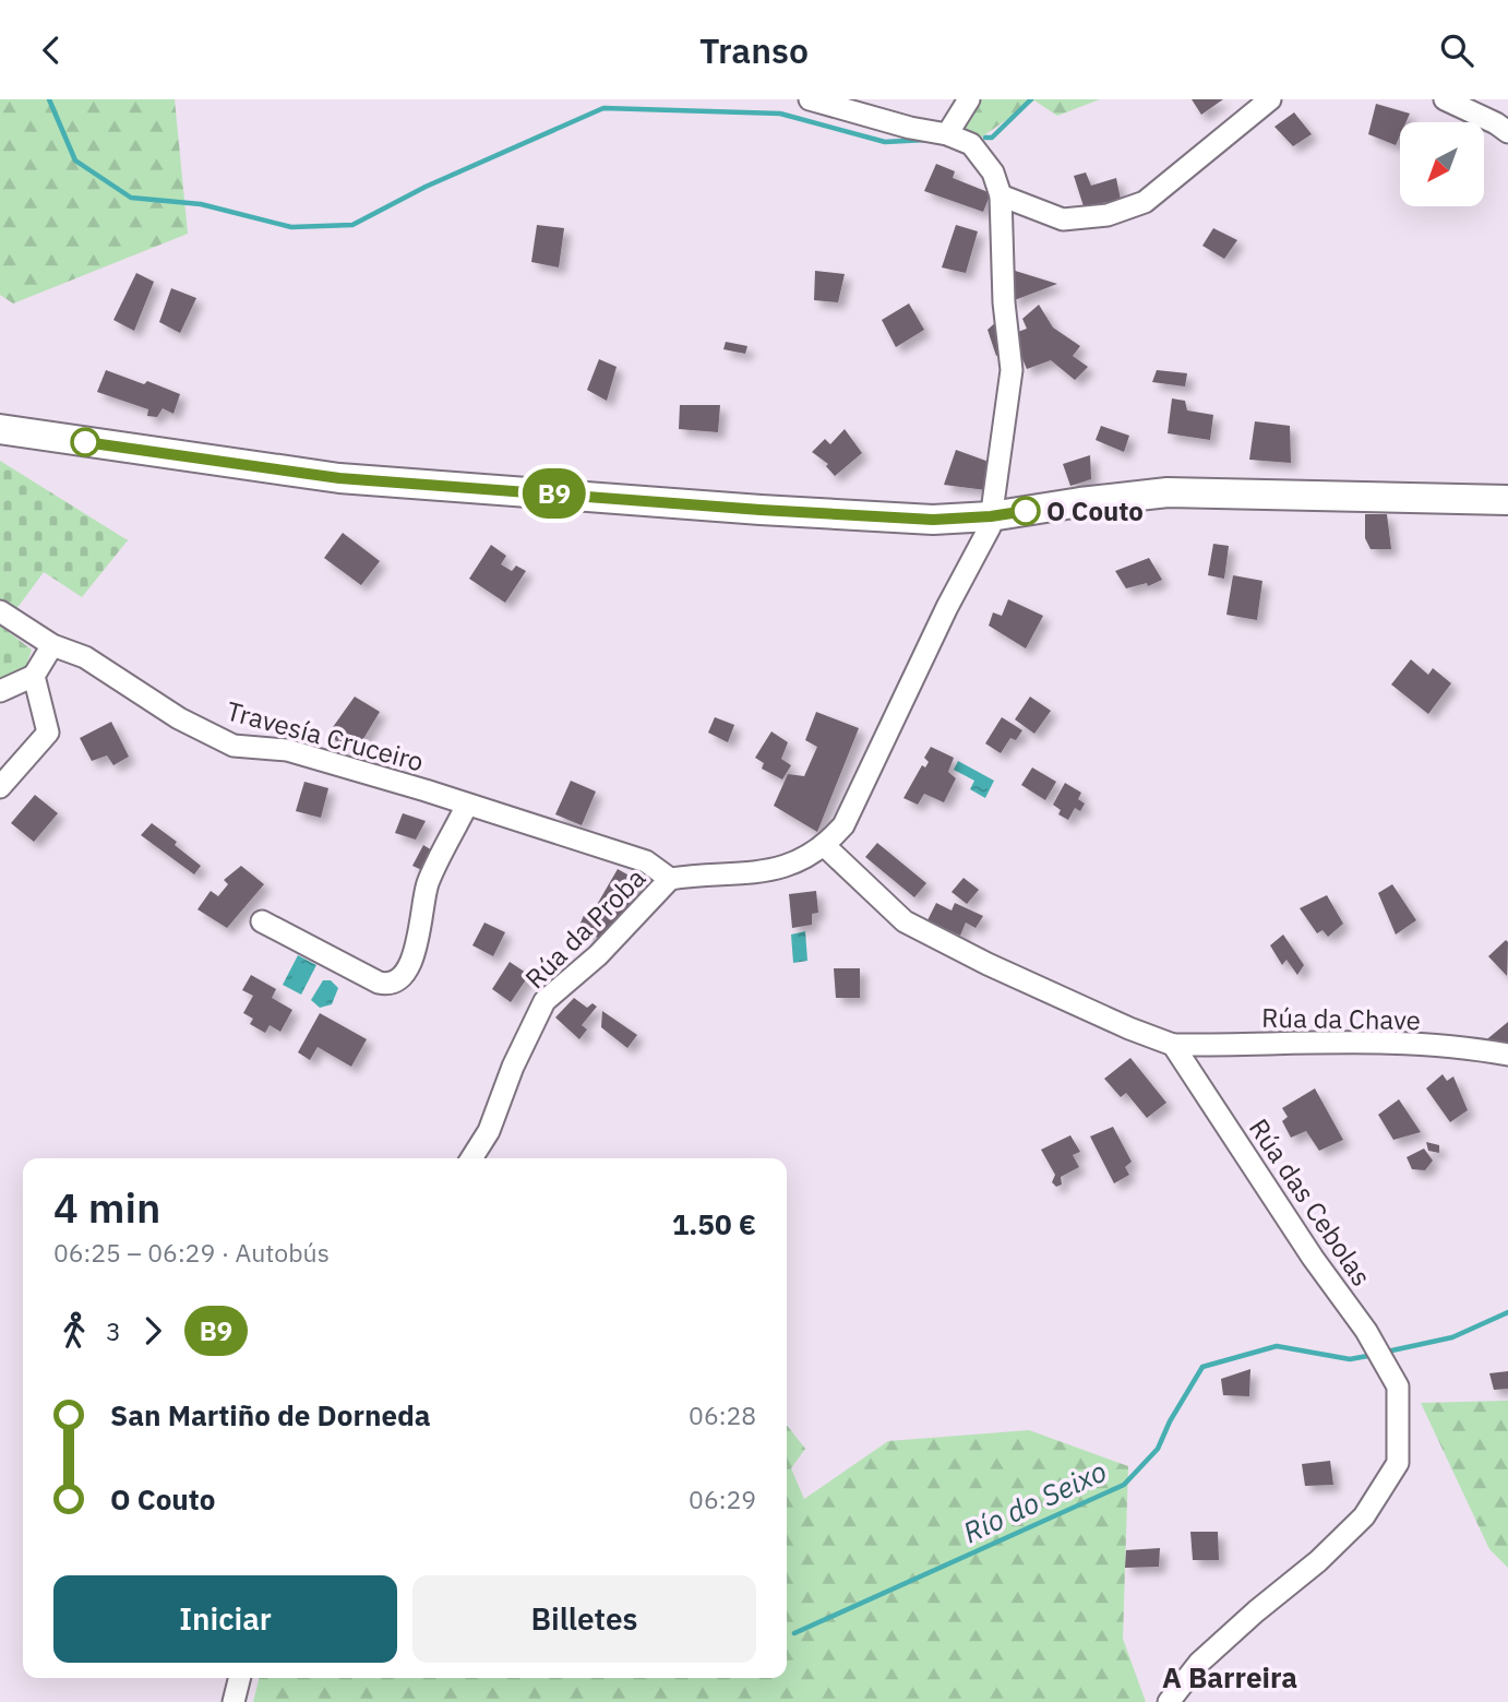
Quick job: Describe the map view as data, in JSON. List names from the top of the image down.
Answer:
{
  "streets": {
    "street": [
      "Travesía Cruceiro",
      "Rúa da Proba",
      "Rúa da Chave",
      "Rúa das Cebolas"
    ]
  },
  "crossings": [
    ["Travesía Cruceiro", "Rúa da Proba"],
    ["Rúa da Chave", "Rúa das Cebolas"]
  ],
  "districts": ["A Barreira"],
  "water": ["Río do Seixo"],
  "places": ["O Couto"],
  "lines": ["bus line B9"],
  "north": "bottom left",
  "page": {
    "header": "Transo",
    "on_map": "B9",
    "heading": ["4 min", "06:25 – 06:29 · Autobús", "1.50 €"],
    "legs": ["3", "B9"],
    "list": [
      {
        "name": "San Martiño de Dorneda",
        "value": "06:28"
      },
      {
        "name": "O Couto",
        "value": "06:29"
      }
    ],
    "buttons": ["Iniciar", "Billetes"]
  }
}
